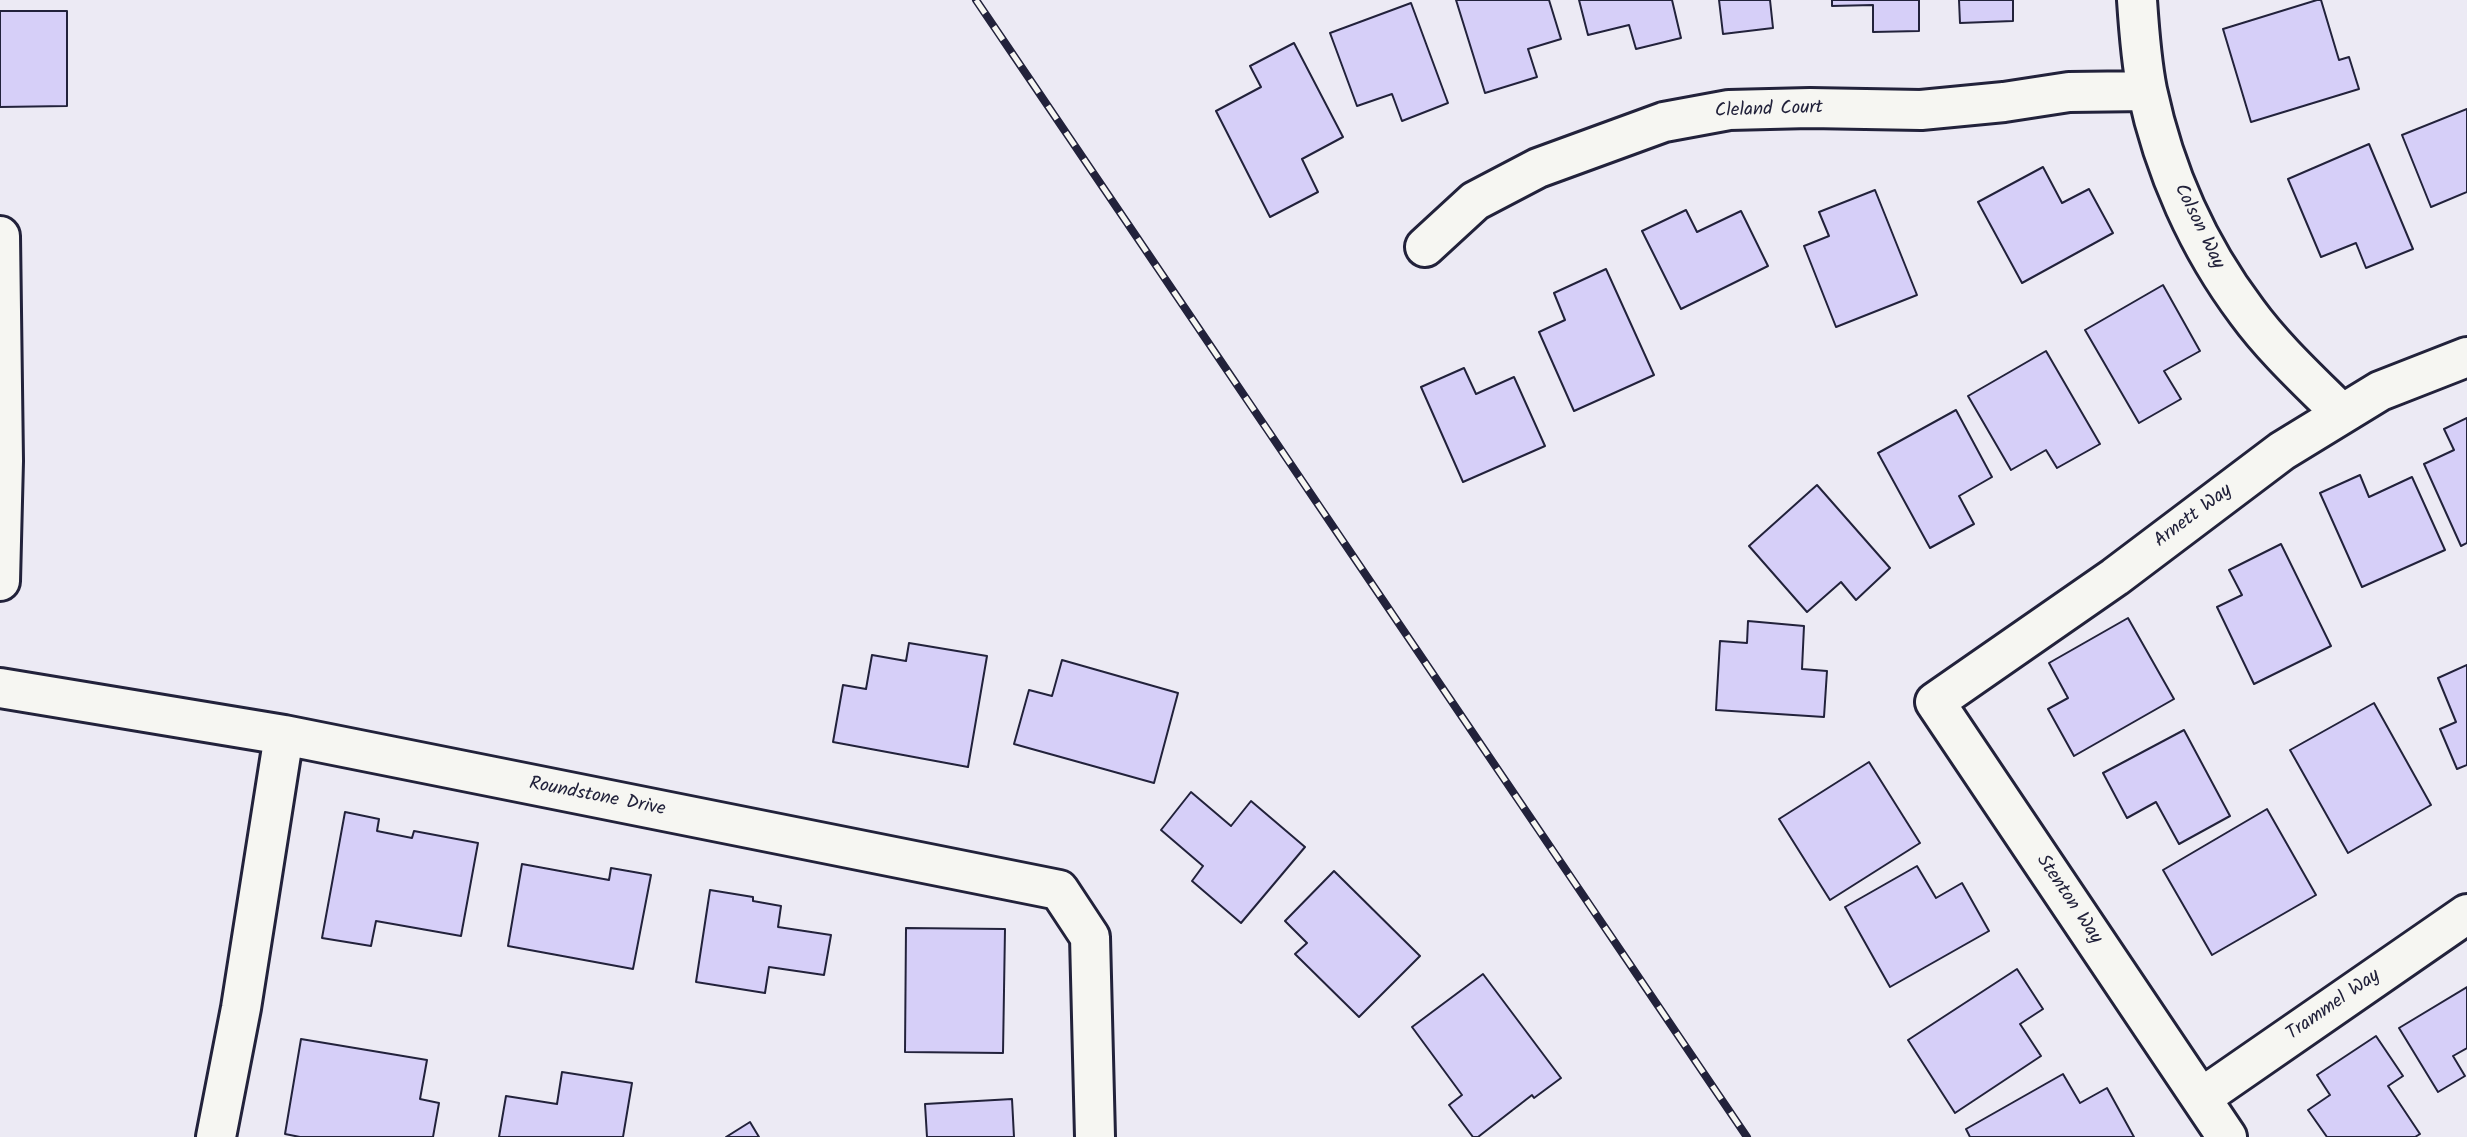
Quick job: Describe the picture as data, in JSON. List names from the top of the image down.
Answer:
{
  "streets": {
    "street": [
      "Cleland Court",
      "Colson Way",
      "Arnett Way",
      "Roundstone Drive",
      "Stenton Way",
      "Trammel Way"
    ]
  },
  "crossings": [
    ["Cleland Court", "Colson Way"],
    ["Colson Way", "Arnett Way"],
    ["Arnett Way", "Stenton Way"],
    ["Stenton Way", "Trammel Way"]
  ]
}
